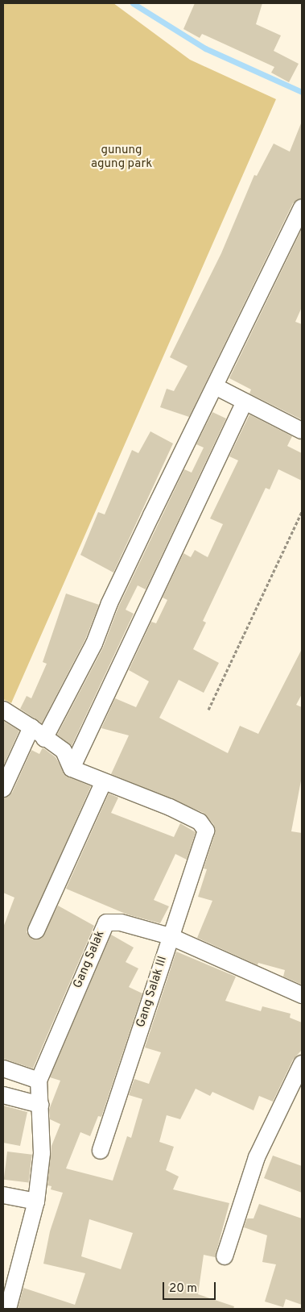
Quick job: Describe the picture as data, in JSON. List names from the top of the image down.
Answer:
{
  "streets": {
    "street": ["Gang Salak", "Gang Salak III"]
  },
  "crossings": [
    ["Gang Salak", "Gang Salak III"]
  ],
  "parks": ["gunung agung park"],
  "scale_bar": "20 m"
}
